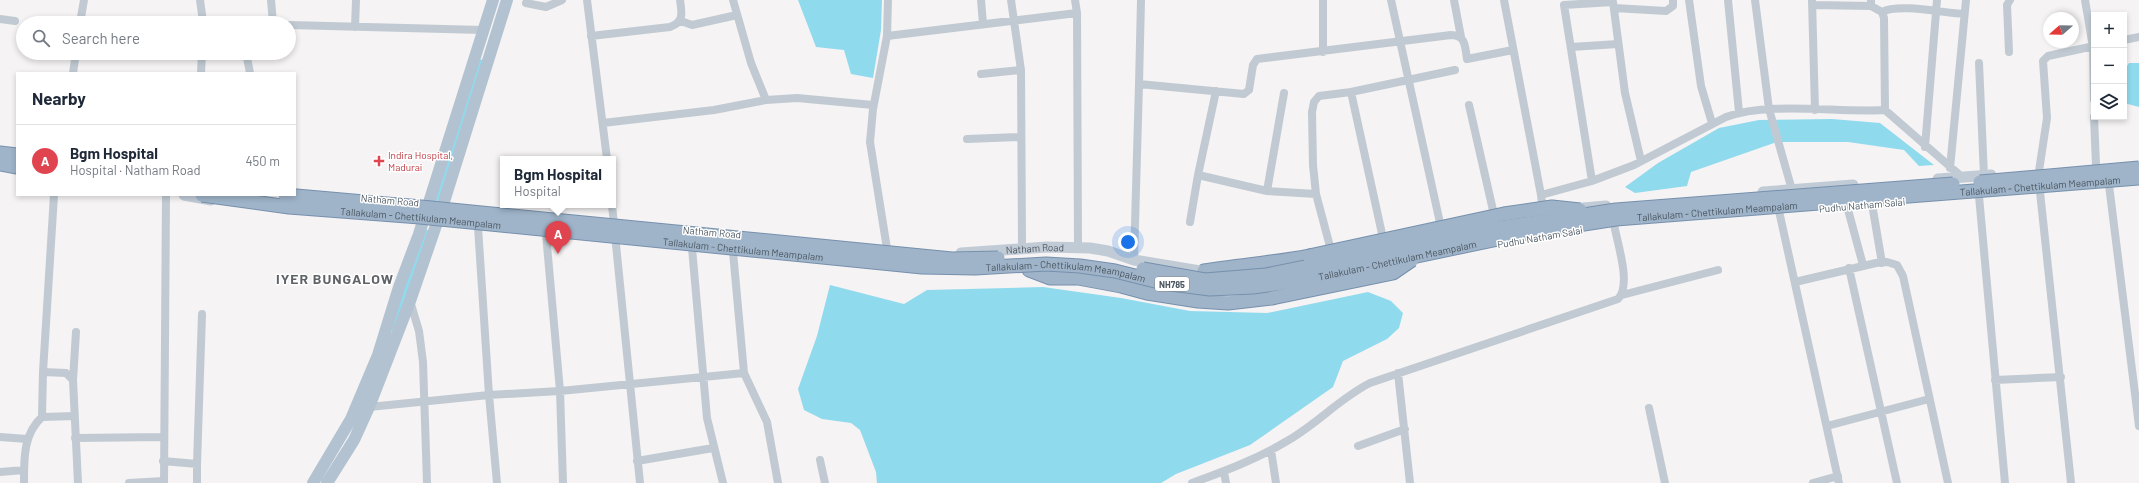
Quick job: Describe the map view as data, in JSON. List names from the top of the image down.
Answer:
{
  "streets": {
    "highway": ["Tallakulam - Chettikulam Meampalam", "NH785"],
    "main road": ["Natham Road", "Pudhu Natham Salai"]
  },
  "crossings": [
    ["Natham Road", "Pudhu Natham Salai"]
  ],
  "districts": ["IYER BUNGALOW"],
  "places": {
    "health": ["Indira Hospital, Madurai"]
  },
  "north": "left",
  "page": {
    "map_buttons": ["+", "−"],
    "search": "Search here",
    "heading": "Nearby",
    "list": [
      {
        "mark": "A",
        "name": "Bgm Hospital",
        "note": "Hospital · Natham Road",
        "value": "450 m"
      }
    ],
    "popup": ["Bgm Hospital", "Hospital"],
    "pins": "A"
  }
}
